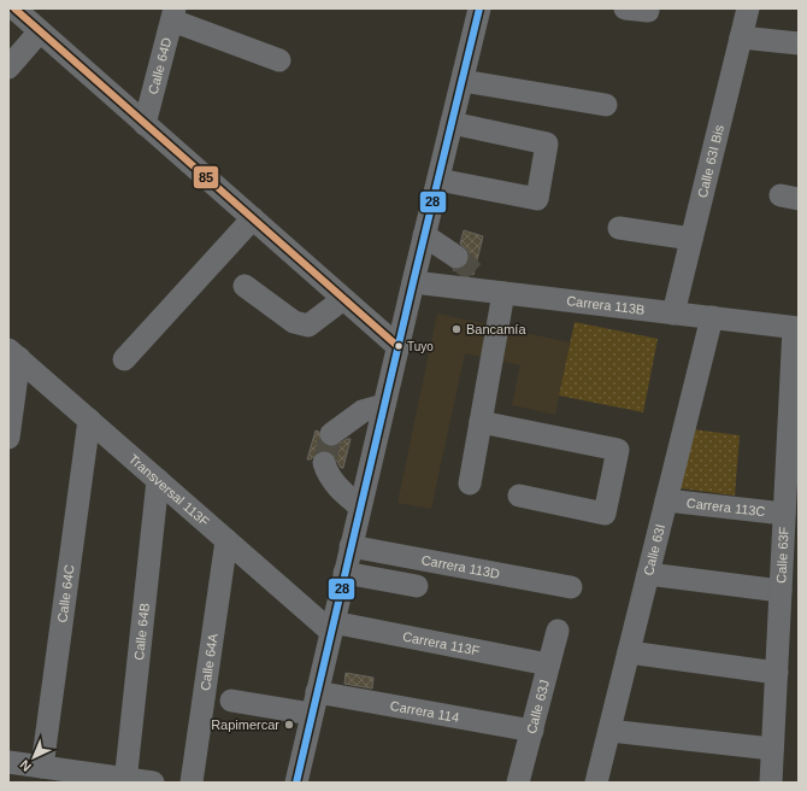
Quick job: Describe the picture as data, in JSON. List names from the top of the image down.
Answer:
{
  "streets": {
    "street": [
      "Calle 64D",
      "Calle 63I Bis",
      "Carrera 113B",
      "Transversal 113F",
      "Carrera 113C",
      "Calle 63I",
      "Calle 63F",
      "Carrera 113D",
      "Calle 64C",
      "Calle 64B",
      "Carrera 113F",
      "Calle 64A",
      "Calle 63J",
      "Carrera 114"
    ]
  },
  "crossings": [
    ["Calle 63I Bis", "Carrera 113B"],
    ["Carrera 113B", "Calle 63I"],
    ["Carrera 113B", "Calle 63F"],
    ["Transversal 113F", "Calle 64C"],
    ["Transversal 113F", "Calle 64B"],
    ["Transversal 113F", "Carrera 113F"],
    ["Transversal 113F", "Calle 64A"],
    ["Carrera 113C", "Calle 63I"],
    ["Carrera 113C", "Calle 63F"],
    ["Carrera 113F", "Calle 63J"],
    ["Calle 63J", "Carrera 114"]
  ],
  "places": ["Bancamía", "Tuyo", "Rapimercar"],
  "lines": ["transit line 85", "transit line 28"],
  "north": "bottom left"
}
